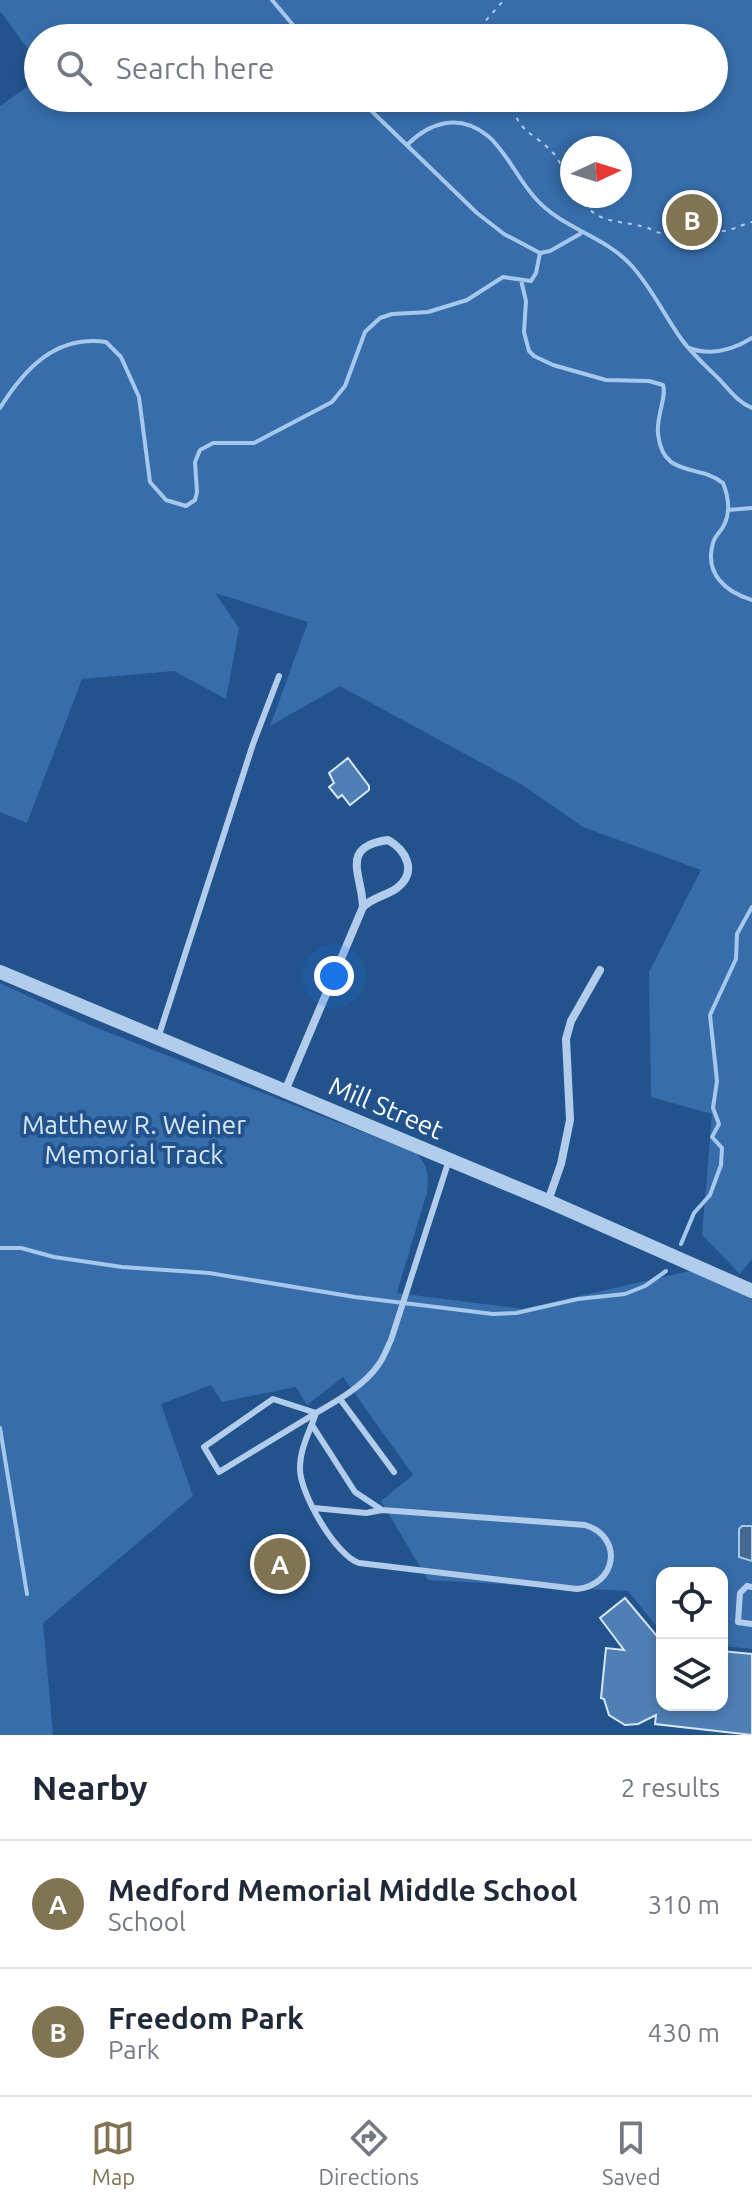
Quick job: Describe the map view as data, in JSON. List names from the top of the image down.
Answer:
{
  "streets": {
    "street": ["Mill Street"]
  },
  "parks": ["Matthew R. Weiner Memorial Track"],
  "north": "right",
  "page": {
    "search": "Search here",
    "pins": ["B", "A"],
    "heading": ["Nearby", "2 results"],
    "list": [
      {
        "mark": "A",
        "name": "Medford Memorial Middle School",
        "note": "School",
        "value": "310 m"
      },
      {
        "mark": "B",
        "name": "Freedom Park",
        "note": "Park",
        "value": "430 m"
      }
    ],
    "nav": ["Map", "Directions", "Saved"]
  }
}
